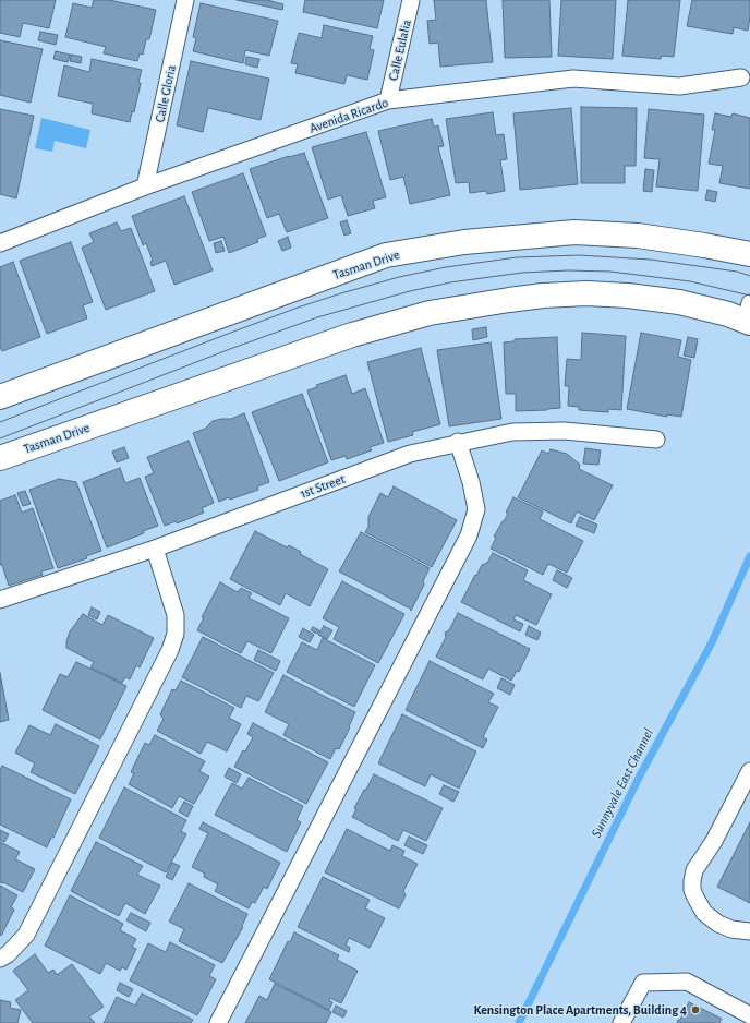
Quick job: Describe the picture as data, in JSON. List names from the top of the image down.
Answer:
{
  "streets": {
    "street": ["Tasman Drive"],
    "lane": [
      "Calle Eulalia",
      "Calle Gloria",
      "Avenida Ricardo",
      "1st Street"
    ]
  },
  "crossings": [
    ["Calle Eulalia", "Avenida Ricardo"],
    ["Calle Gloria", "Avenida Ricardo"]
  ],
  "water": ["Sunnyvale East Channel"],
  "places": ["Kensington Place Apartments, Building 4"]
}
